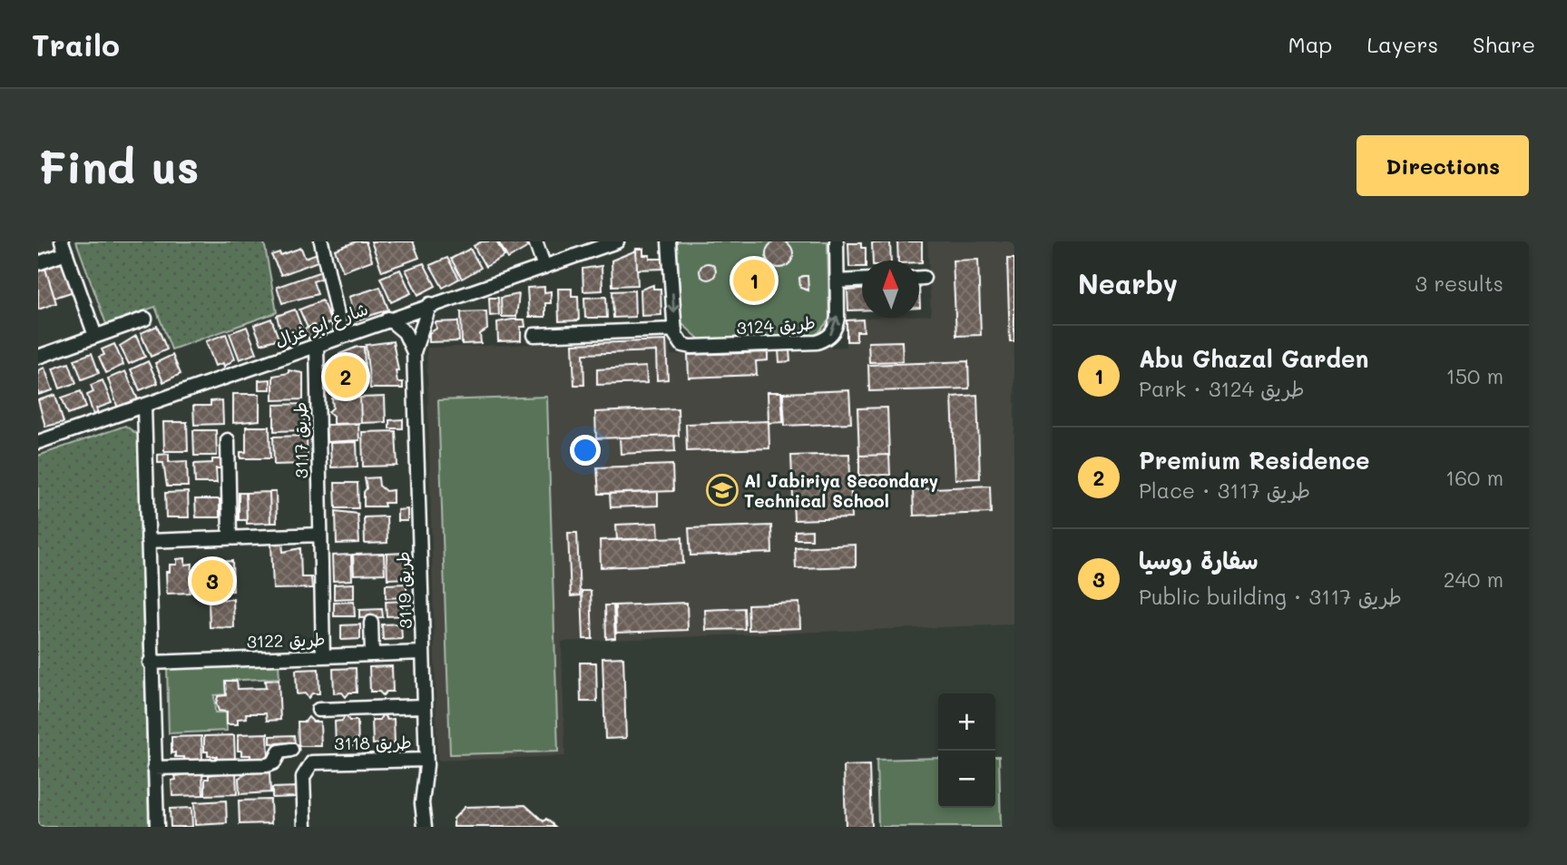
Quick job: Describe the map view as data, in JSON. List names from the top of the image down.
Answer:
{
  "streets": {
    "street": [
      "شارع ابو غزال",
      "طريق 3124",
      "طريق 3117",
      "طريق 3119",
      "طريق 3122",
      "طريق 3118"
    ]
  },
  "crossings": [
    ["شارع ابو غزال", "طريق 3117"],
    ["طريق 3117", "طريق 3122"],
    ["طريق 3119", "طريق 3122"],
    ["طريق 3119", "طريق 3118"]
  ],
  "places": {
    "school or university": ["Al Jabiriya Secondary Technical School"]
  },
  "north": "top",
  "page": {
    "header": "Trailo",
    "nav": ["Map", "Layers", "Share"],
    "buttons": "Directions",
    "title": "Find us",
    "heading": ["Nearby", "3 results"],
    "pins": ["1", "2", "3"],
    "list": [
      {
        "mark": "1",
        "name": "Abu Ghazal Garden",
        "note": "Park · طريق 3124",
        "value": "150 m"
      },
      {
        "mark": "2",
        "name": "Premium Residence",
        "note": "Place · طريق 3117",
        "value": "160 m"
      },
      {
        "mark": "3",
        "name": "سفارة روسيا",
        "note": "Public building · طريق 3117",
        "value": "240 m"
      }
    ],
    "map_buttons": ["+", "−"]
  }
}
